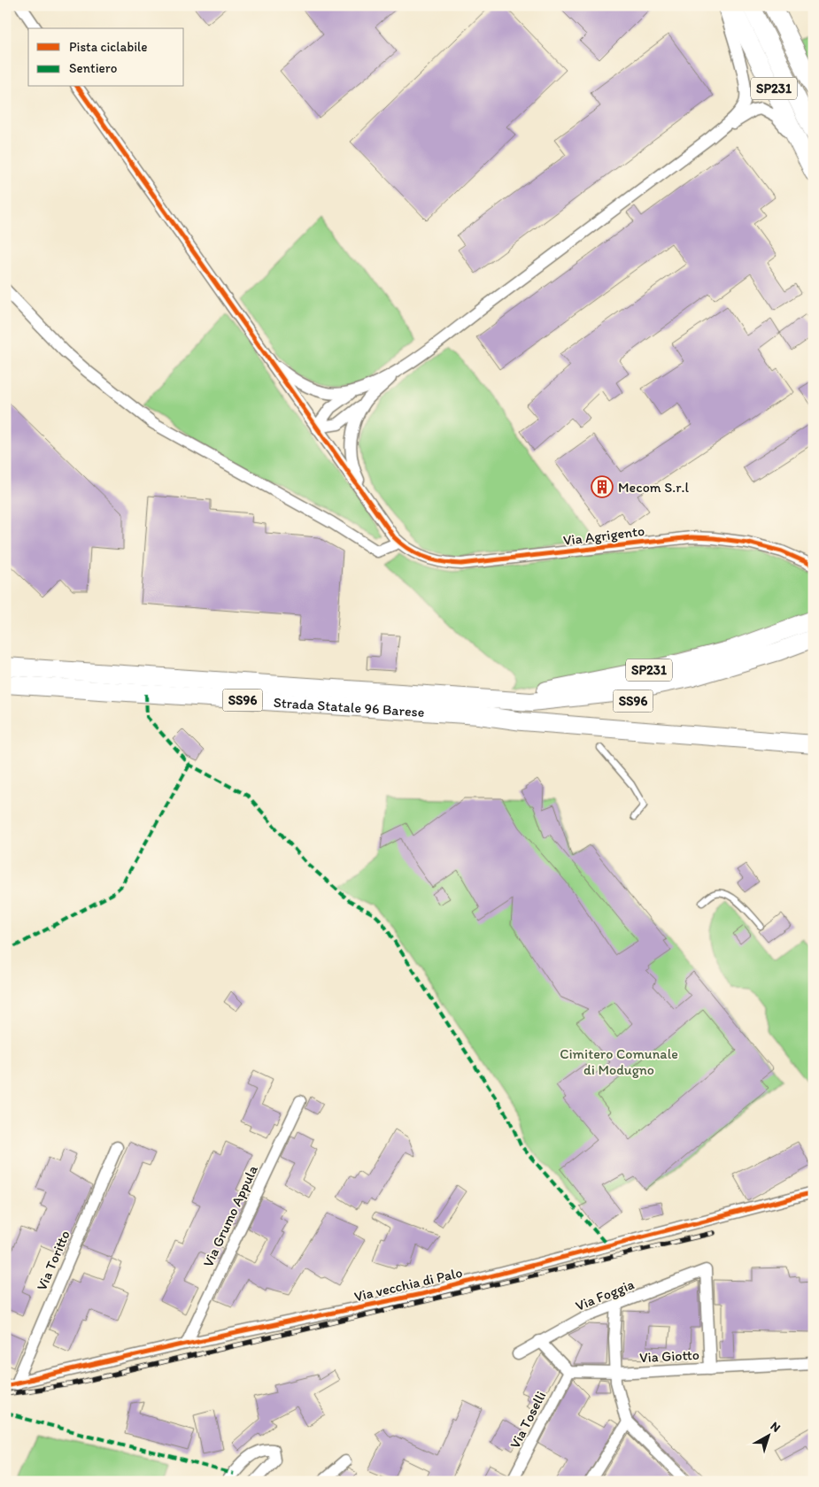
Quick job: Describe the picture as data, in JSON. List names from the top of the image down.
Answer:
{
  "streets": {
    "main road": ["SP231", "SS96", "Strada Statale 96 Barese"],
    "street": [
      "Via Agrigento",
      "Via Grumo Appula",
      "Via Toritto",
      "Via vecchia di Palo",
      "Via Foggia",
      "Via Giotto",
      "Via Toselli"
    ]
  },
  "crossings": [
    ["SP231", "SS96"],
    ["SP231", "Strada Statale 96 Barese"],
    ["SS96", "Strada Statale 96 Barese"],
    ["Via Grumo Appula", "Via vecchia di Palo"],
    ["Via Toritto", "Via vecchia di Palo"],
    ["Via Foggia", "Via Giotto"],
    ["Via Giotto", "Via Toselli"]
  ],
  "parks": ["Cimitero Comunale di Modugno"],
  "places": {
    "building": ["Mecom S.r.l"]
  },
  "legend": ["Pista ciclabile", "Sentiero"],
  "north": "top right"
}
